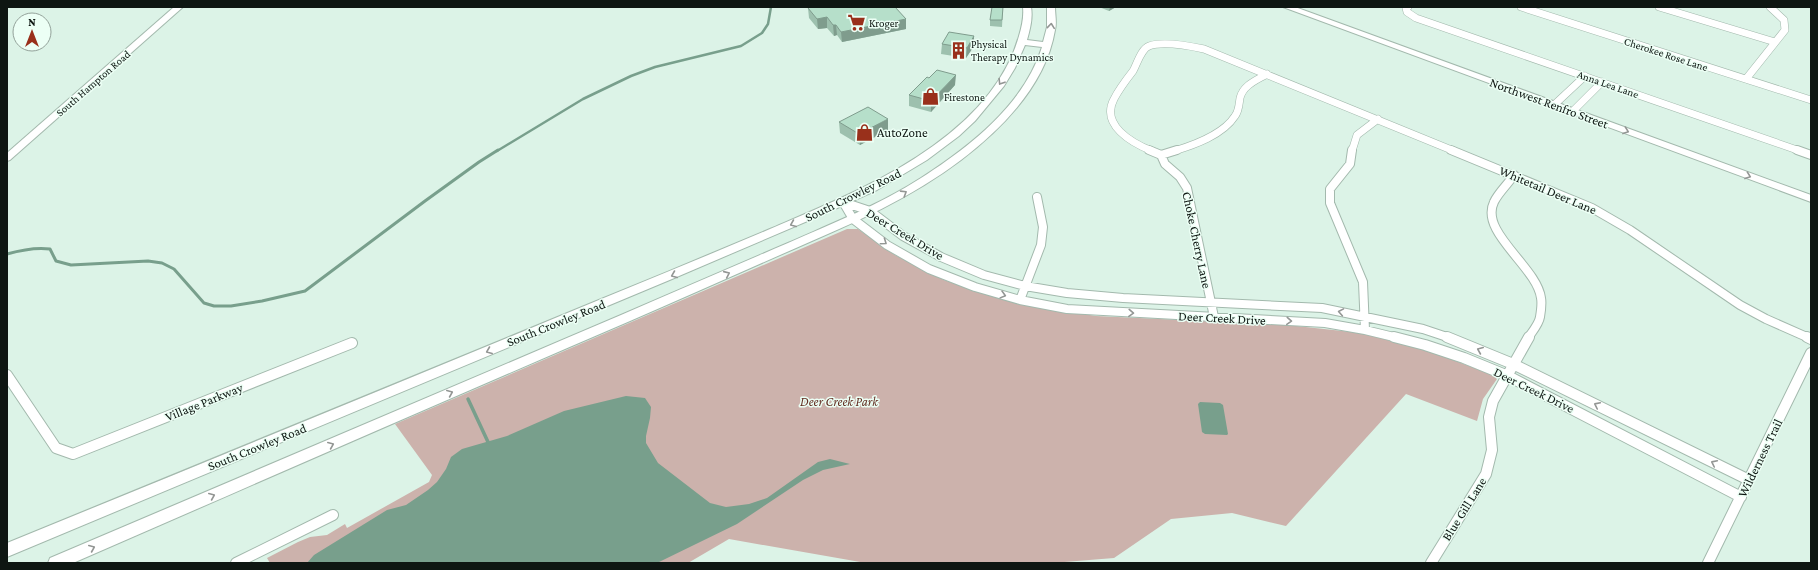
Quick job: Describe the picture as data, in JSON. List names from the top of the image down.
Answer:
{
  "streets": {
    "main road": ["Northwest Renfro Street", "South Crowley Road"],
    "street": [
      "Cherokee Rose Lane",
      "South Hampton Road",
      "Anna Lea Lane",
      "Whitetail Deer Lane",
      "Deer Creek Drive",
      "Choke Cherry Lane",
      "Village Parkway",
      "Wilderness Trail",
      "Blue Gill Lane"
    ]
  },
  "crossings": [
    ["Whitetail Deer Lane", "Choke Cherry Lane"],
    ["Whitetail Deer Lane", "Blue Gill Lane"],
    ["South Crowley Road", "Deer Creek Drive"],
    ["Deer Creek Drive", "Choke Cherry Lane"],
    ["Deer Creek Drive", "Wilderness Trail"],
    ["Deer Creek Drive", "Blue Gill Lane"]
  ],
  "parks": ["Deer Creek Park"],
  "places": {
    "supermarket": ["Kroger"],
    "building": ["Physical Therapy Dynamics"],
    "shop": ["Firestone", "AutoZone"]
  },
  "north": "top"
}
